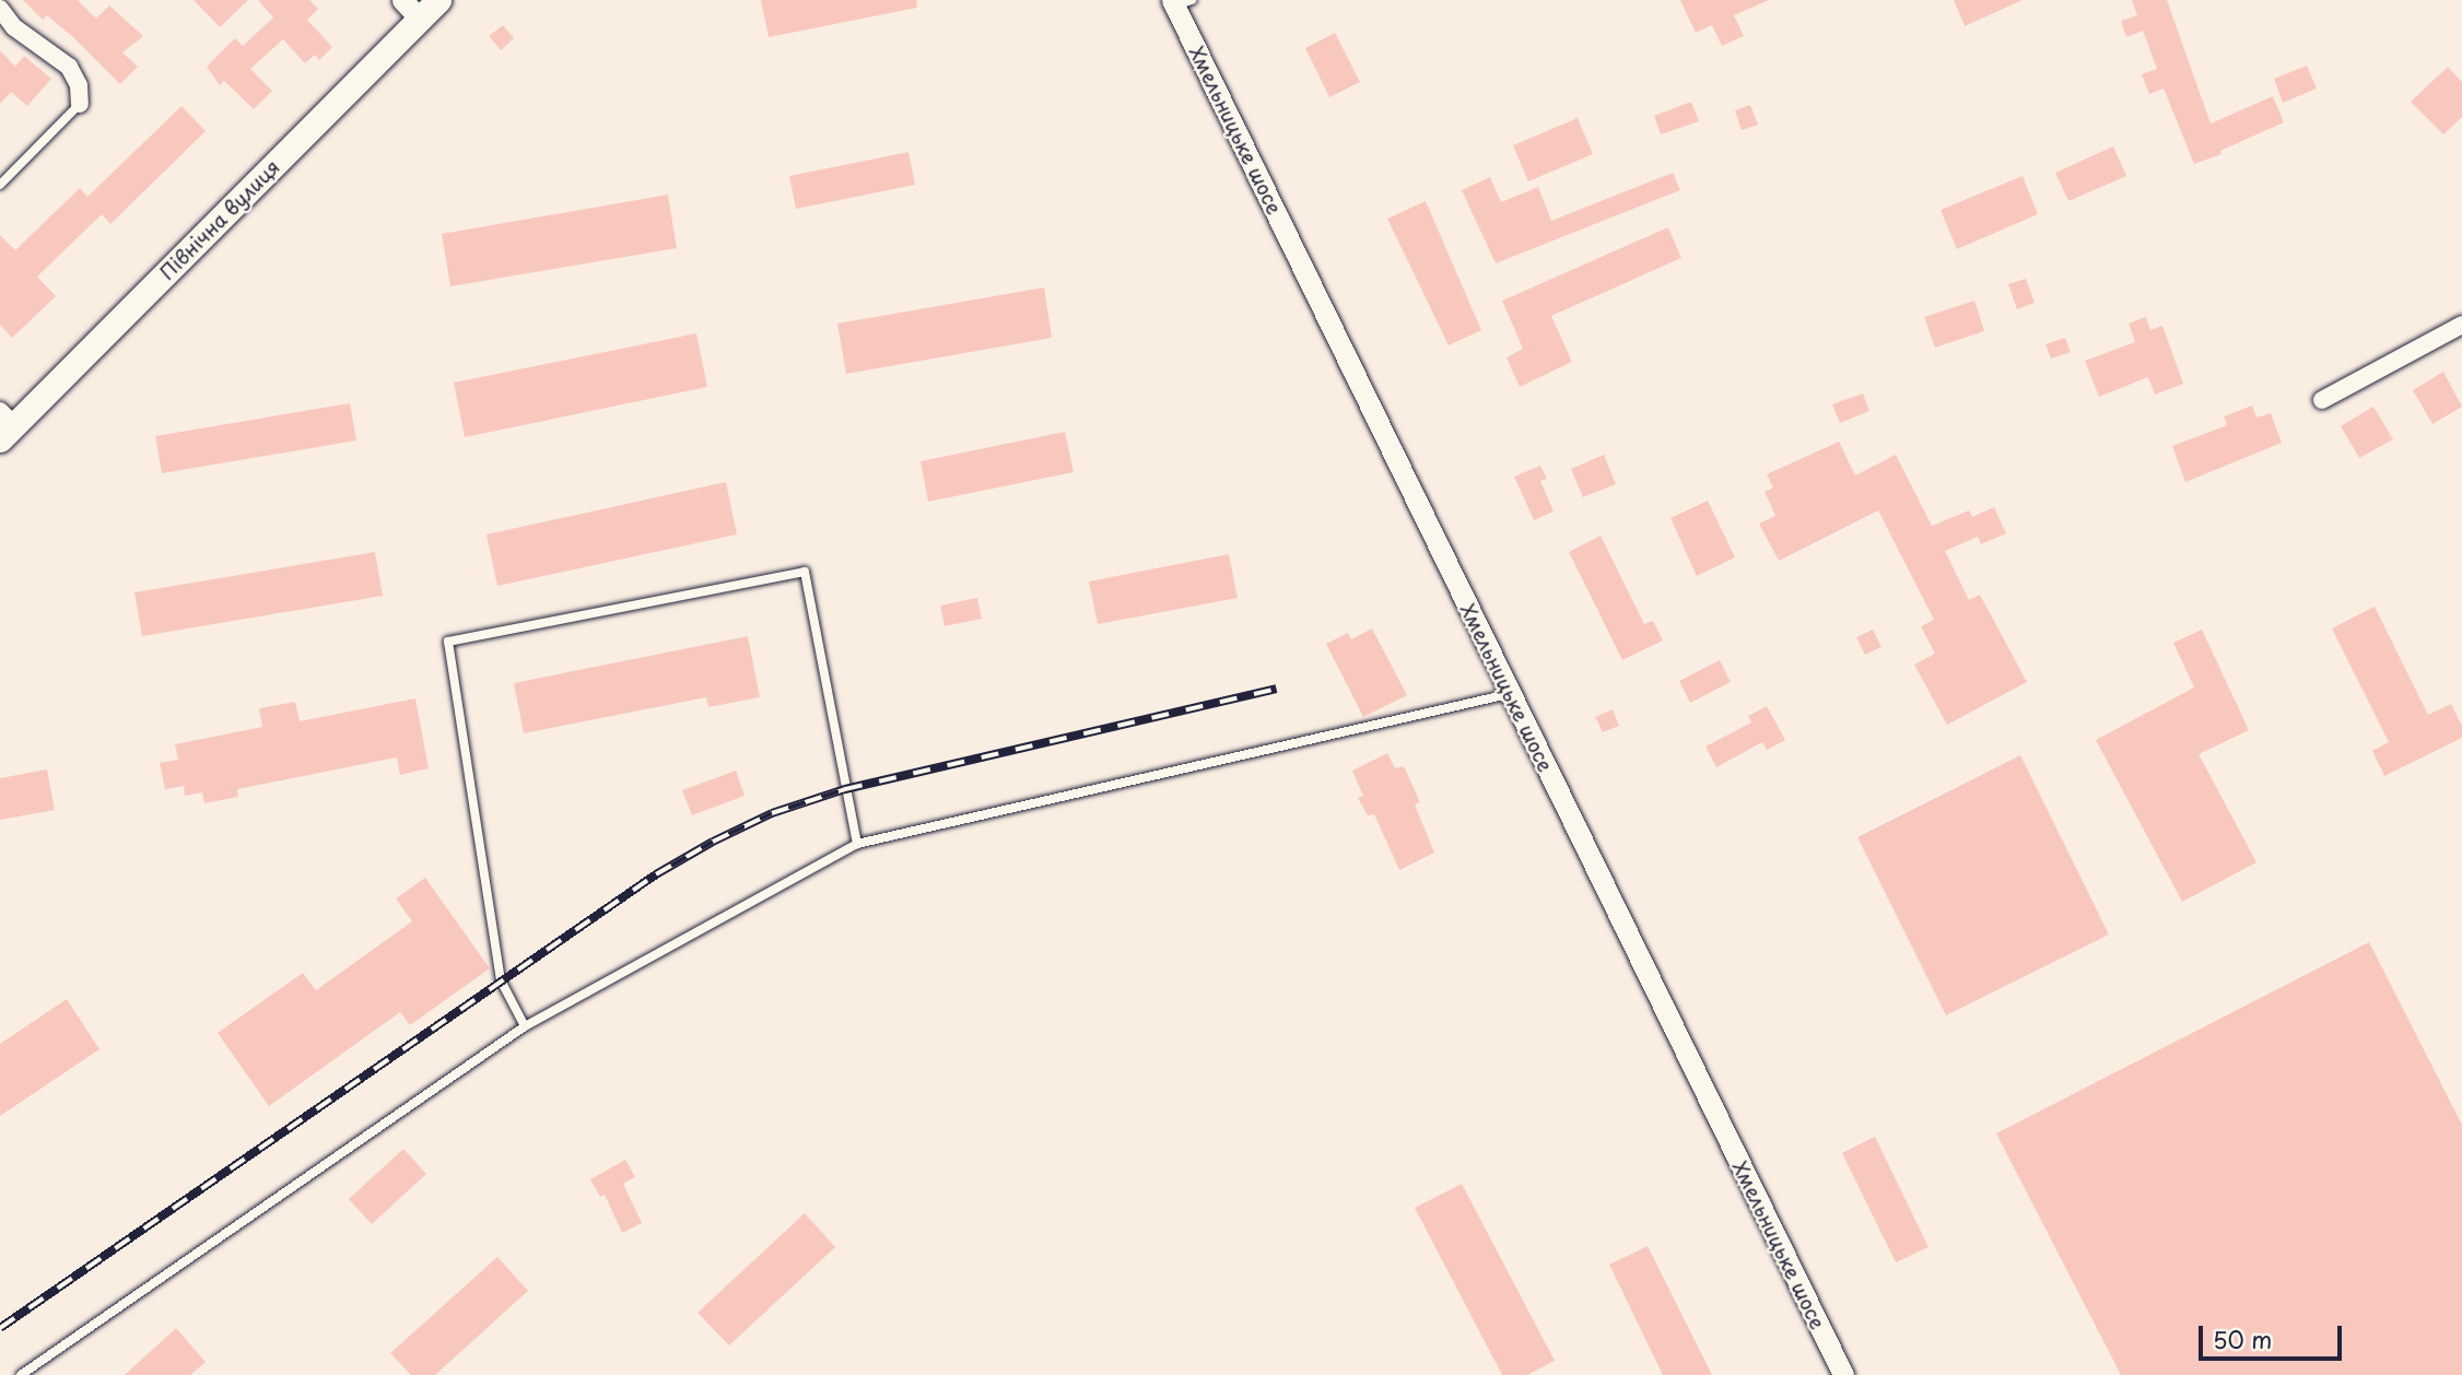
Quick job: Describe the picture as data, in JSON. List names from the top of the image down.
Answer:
{
  "streets": {
    "main road": ["Північна вулиця"],
    "street": ["Хмельницьке шосе"]
  },
  "scale_bar": "50 m"
}
